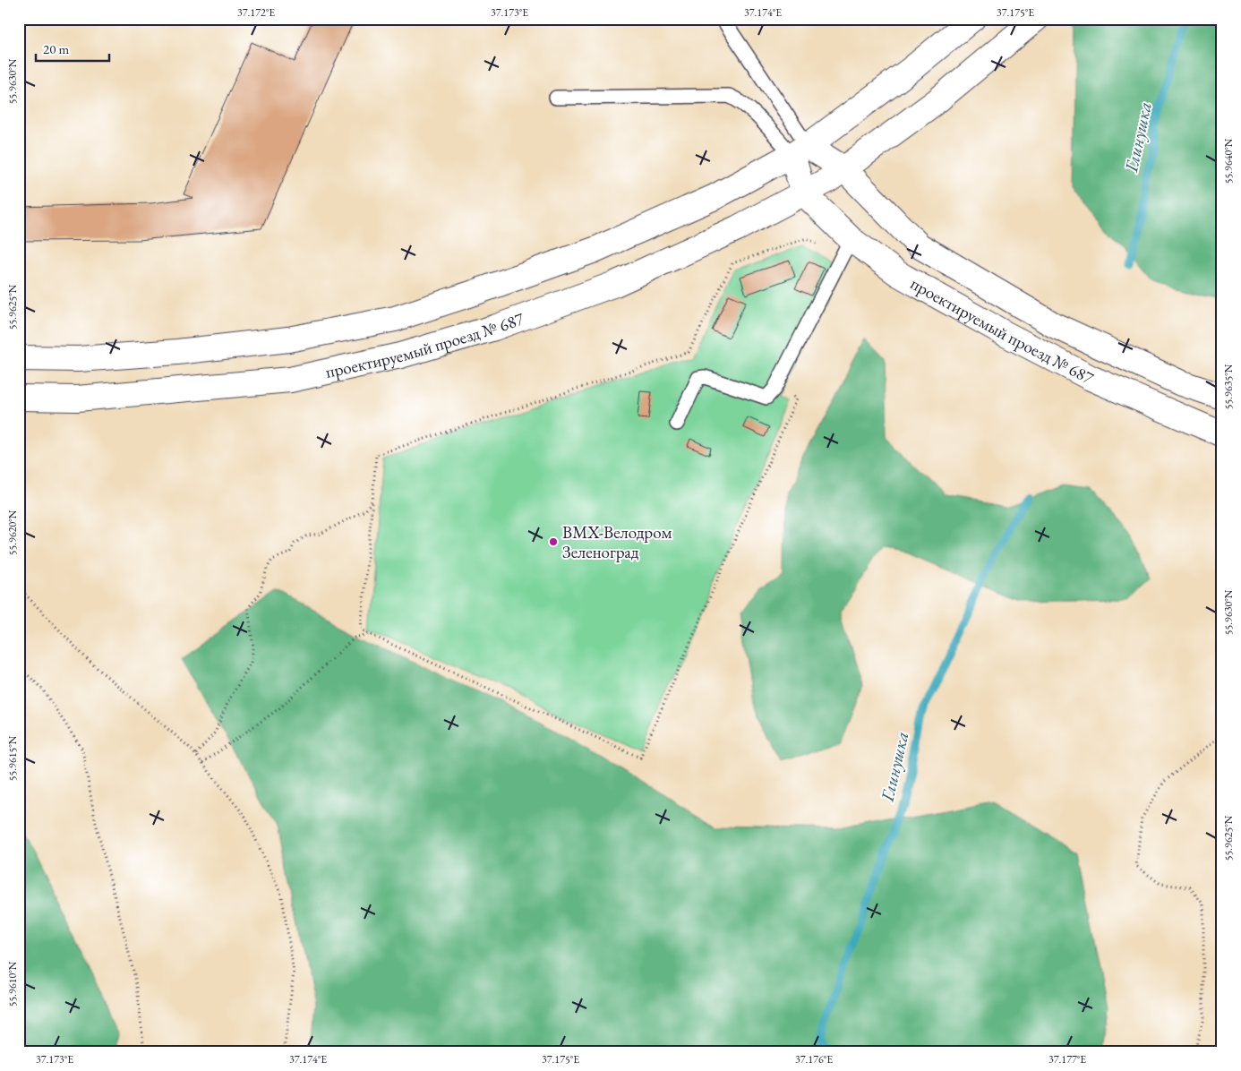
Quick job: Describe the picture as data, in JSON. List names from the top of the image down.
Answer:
{
  "streets": {
    "street": ["проектируемый проезд № 687"]
  },
  "water": ["Глинушка"],
  "places": ["BMX-Велодром Зеленоград"],
  "scale_bar": "20 m",
  "coordinates": [
    "37.172°E",
    "37.173°E",
    "37.174°E",
    "37.175°E",
    "55.9630°N",
    "55.9640°N",
    "55.9625°N",
    "55.9635°N",
    "55.9620°N",
    "55.9615°N",
    "55.9610°N",
    "37.176°E",
    "37.177°E"
  ]
}
